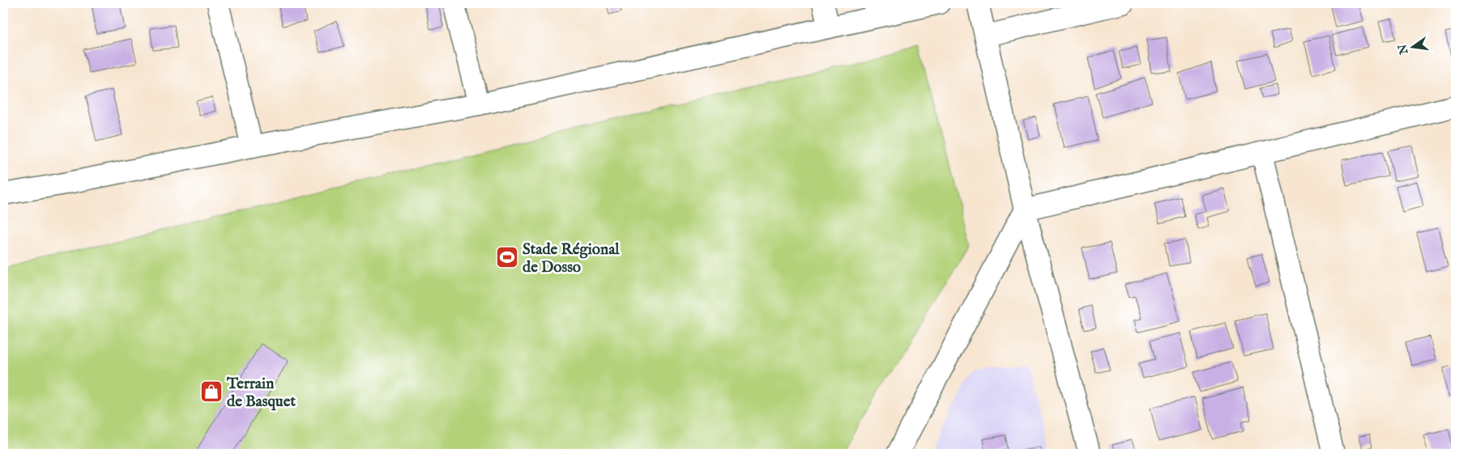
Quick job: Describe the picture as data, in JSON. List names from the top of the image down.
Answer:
{
  "places": {
    "sports": ["Stade Régional de Dosso"],
    "shop": ["Terrain de Basquet"]
  },
  "north": "left"
}
